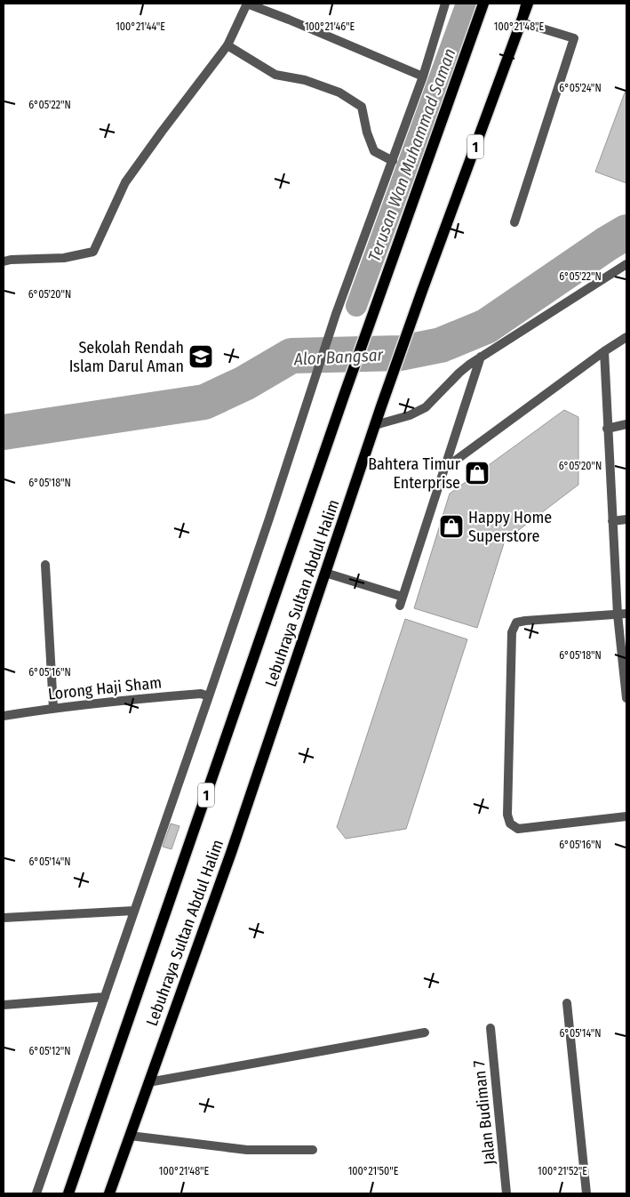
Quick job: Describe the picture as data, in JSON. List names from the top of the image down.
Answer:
{
  "streets": {
    "main road": ["1", "Lebuhraya Sultan Abdul Halim"],
    "street": ["Lorong Haji Sham", "Jalan Budiman 7"]
  },
  "water": ["Terusan Wan Muhammad Saman", "Alor Bangsar"],
  "places": {
    "school or university": ["Sekolah Rendah Islam Darul Aman"],
    "shop": ["Bahtera Timur Enterprise", "Happy Home Superstore"]
  },
  "coordinates": [
    "100°21'44\"E",
    "100°21'46\"E",
    "100°21'48\"E",
    "6°05'24\"N",
    "6°05'22\"N",
    "6°05'20\"N",
    "6°05'18\"N",
    "6°05'16\"N",
    "6°05'14\"N",
    "6°05'12\"N",
    "100°21'50\"E",
    "100°21'52\"E"
  ]
}
